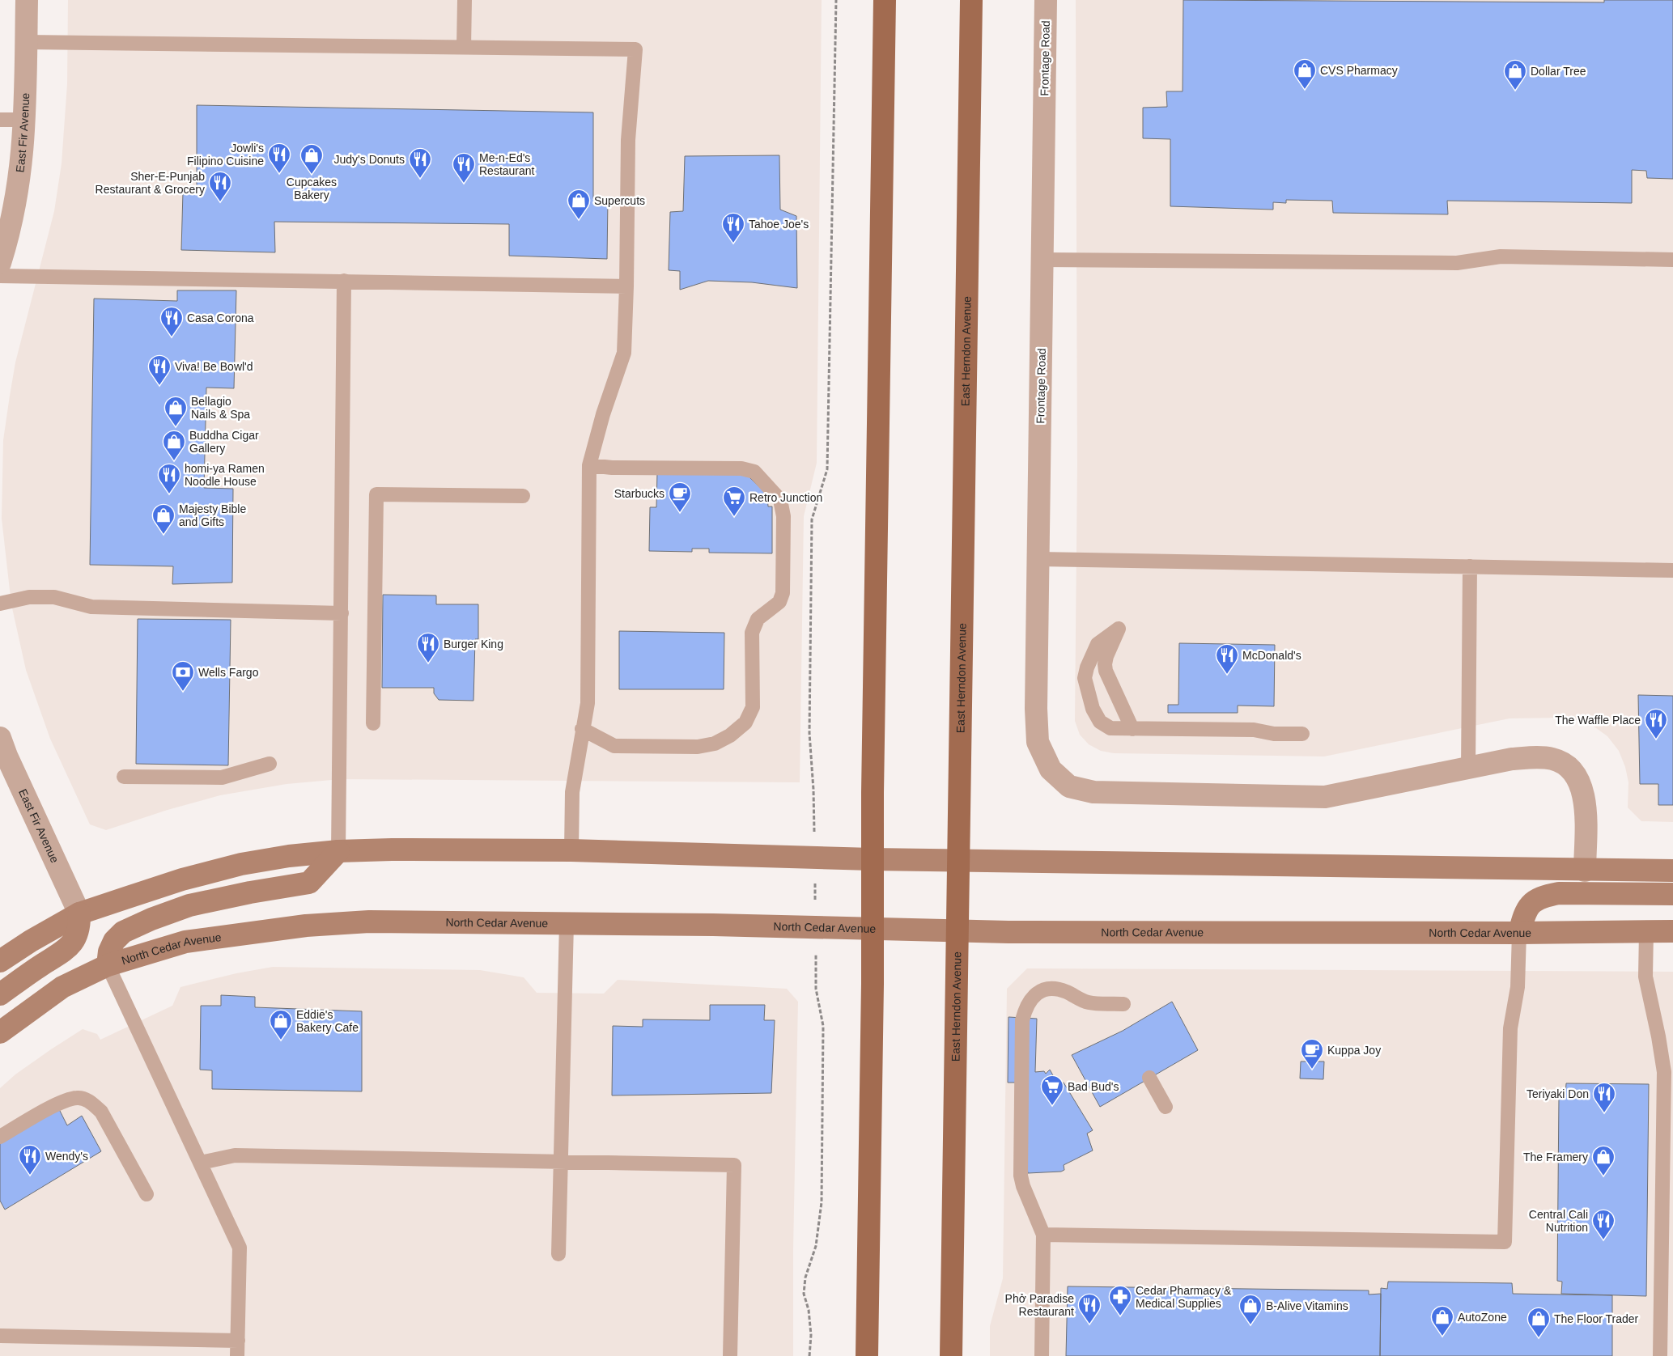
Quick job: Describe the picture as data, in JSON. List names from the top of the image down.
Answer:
{
  "streets": {
    "main road": ["East Herndon Avenue", "North Cedar Avenue"],
    "street": ["Frontage Road", "East Fir Avenue"]
  },
  "crossings": [
    ["East Herndon Avenue", "North Cedar Avenue"]
  ],
  "places": {
    "shop": [
      "CVS Pharmacy",
      "Dollar Tree",
      "Cupcakes Bakery",
      "Supercuts",
      "Bellagio Nails & Spa",
      "Buddha Cigar Gallery",
      "Majesty Bible and Gifts",
      "Eddie's Bakery Cafe",
      "The Framery",
      "B-Alive Vitamins",
      "AutoZone",
      "The Floor Trader"
    ],
    "restaurant": [
      "Jowli's Filipino Cuisine",
      "Judy's Donuts",
      "Me-n-Ed's Restaurant",
      "Sher-E-Punjab Restaurant & Grocery",
      "Tahoe Joe's",
      "Casa Corona",
      "Viva! Be Bowl'd",
      "homi-ya Ramen Noodle House",
      "Burger King",
      "McDonald's",
      "The Waffle Place",
      "Teriyaki Don",
      "Wendy's",
      "Central Cali Nutrition",
      "Phở Paradise Restaurant"
    ],
    "cafe": ["Starbucks", "Kuppa Joy"],
    "supermarket": ["Retro Junction", "Bad Bud's"],
    "bank": ["Wells Fargo"],
    "pharmacy": ["Cedar Pharmacy & Medical Supplies"]
  }
}
